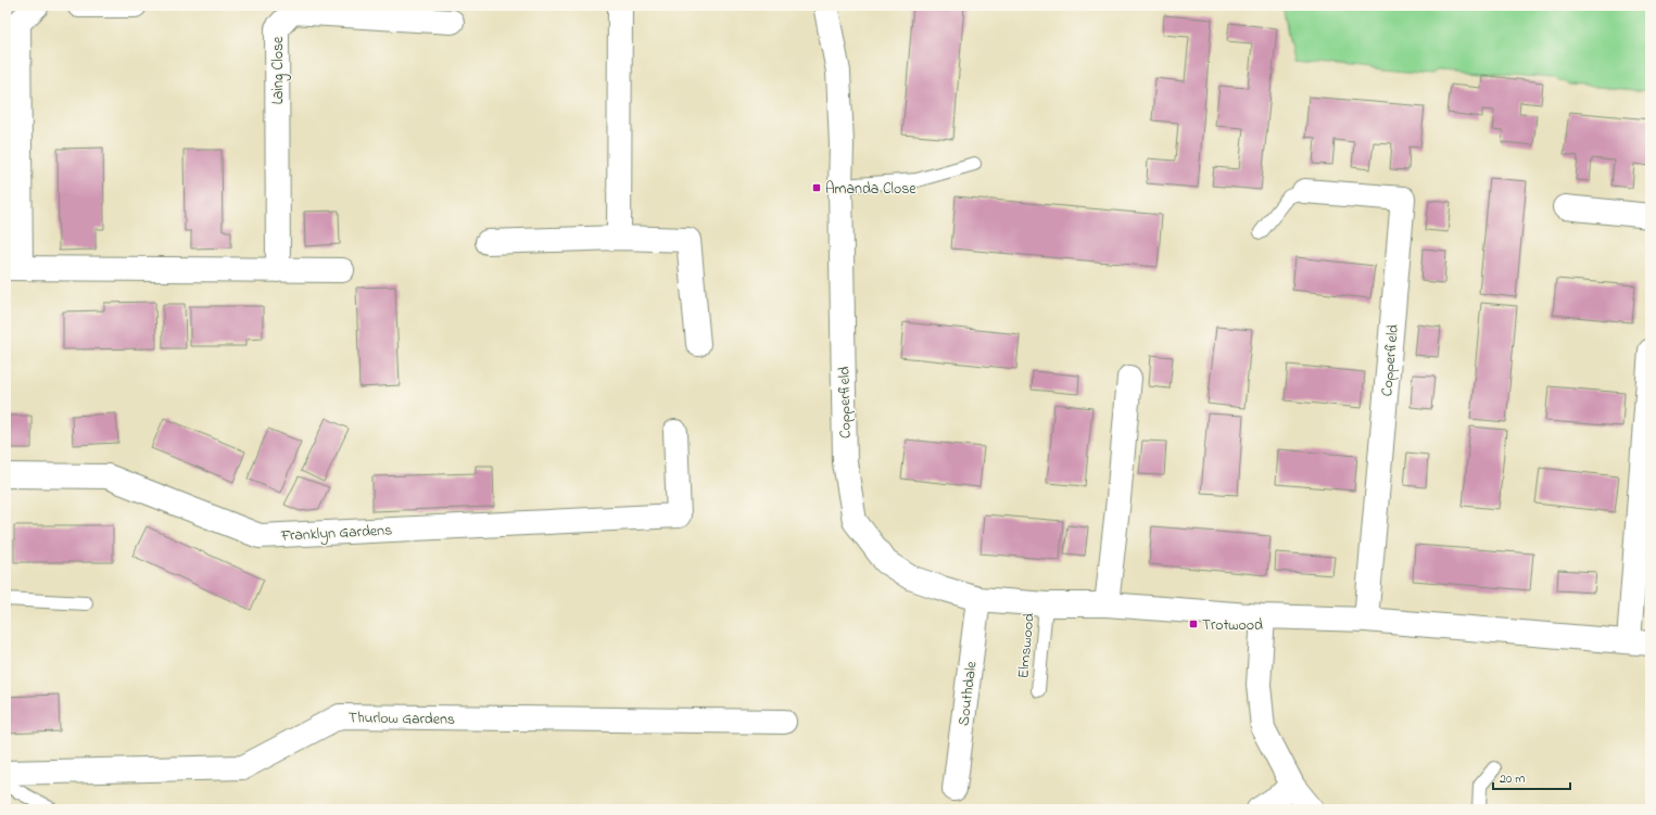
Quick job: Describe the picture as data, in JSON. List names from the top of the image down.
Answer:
{
  "streets": {
    "street": [
      "Laing Close",
      "Copperfield",
      "Franklyn Gardens",
      "Southdale",
      "Thurlow Gardens"
    ],
    "lane": ["Elmswood"]
  },
  "crossings": [
    ["Copperfield", "Elmswood"],
    ["Copperfield", "Southdale"]
  ],
  "places": {
    "transit": ["Amanda Close", "Trotwood"]
  },
  "scale_bar": "20 m"
}
